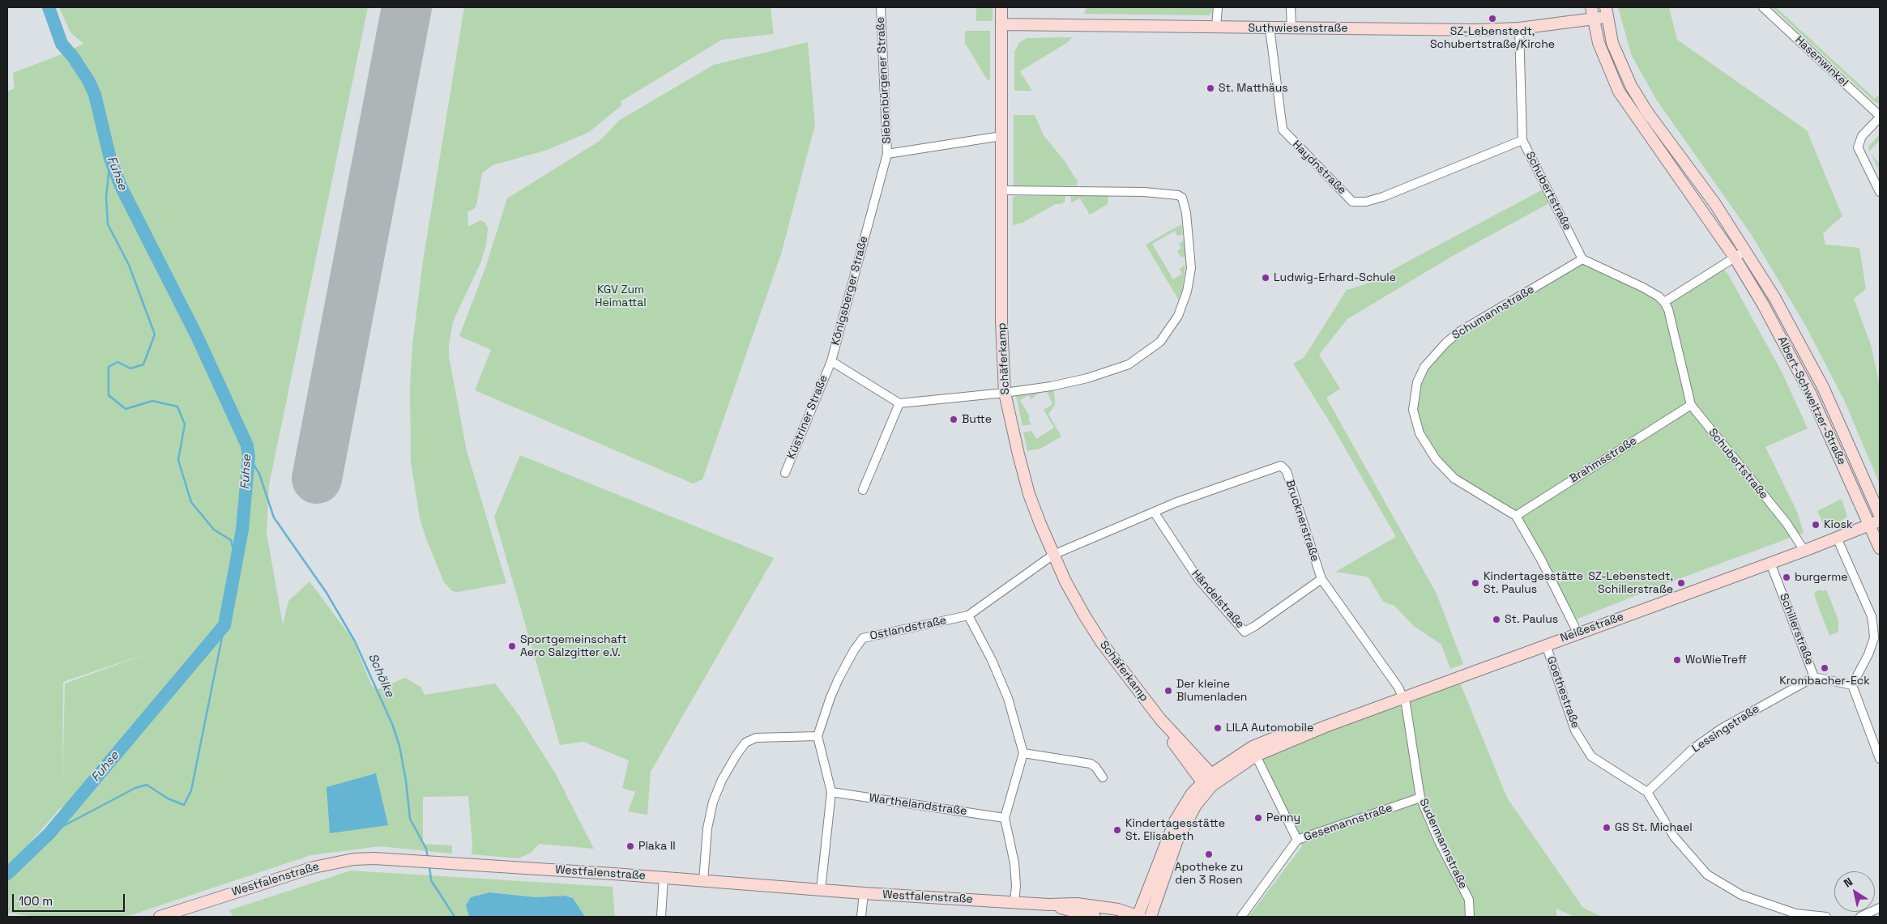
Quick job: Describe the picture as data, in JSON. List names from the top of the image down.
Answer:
{
  "streets": {
    "street": [
      "Suthwiesenstraße",
      "Hasenwinkel",
      "Siebenbürgener Straße",
      "Haydnstraße",
      "Schubertstraße",
      "Königsberger Straße",
      "Schumannstraße",
      "Schäferkamp",
      "Albert-Schweitzer-Straße",
      "Küstriner Straße",
      "Brahmsstraße",
      "Brucknerstraße",
      "Händelstraße",
      "Neißestraße",
      "Ostlandstraße",
      "Schillerstraße",
      "Goethestraße",
      "Lessingstraße",
      "Warthelandstraße",
      "Gesemannstraße",
      "Sudermannstraße",
      "Westfalenstraße"
    ]
  },
  "crossings": [
    ["Suthwiesenstraße", "Haydnstraße"],
    ["Suthwiesenstraße", "Schubertstraße"],
    ["Suthwiesenstraße", "Schäferkamp"],
    ["Suthwiesenstraße", "Albert-Schweitzer-Straße"],
    ["Siebenbürgener Straße", "Königsberger Straße"],
    ["Haydnstraße", "Schubertstraße"],
    ["Schubertstraße", "Schumannstraße"],
    ["Schubertstraße", "Brahmsstraße"],
    ["Schubertstraße", "Neißestraße"],
    ["Königsberger Straße", "Küstriner Straße"],
    ["Schumannstraße", "Brahmsstraße"],
    ["Schumannstraße", "Neißestraße"],
    ["Schäferkamp", "Brucknerstraße"],
    ["Schäferkamp", "Neißestraße"],
    ["Schäferkamp", "Ostlandstraße"],
    ["Albert-Schweitzer-Straße", "Neißestraße"],
    ["Brucknerstraße", "Händelstraße"],
    ["Brucknerstraße", "Neißestraße"],
    ["Brucknerstraße", "Ostlandstraße"],
    ["Brucknerstraße", "Sudermannstraße"],
    ["Neißestraße", "Schillerstraße"],
    ["Neißestraße", "Goethestraße"],
    ["Neißestraße", "Sudermannstraße"],
    ["Neißestraße", "Westfalenstraße"],
    ["Schillerstraße", "Lessingstraße"],
    ["Goethestraße", "Lessingstraße"],
    ["Gesemannstraße", "Sudermannstraße"]
  ],
  "water": ["Fuhse", "Schölke"],
  "parks": ["KGV Zum Heimattal"],
  "places": [
    "SZ-Lebenstedt, Schubertstraße/Kirche",
    "St. Matthäus",
    "Ludwig-Erhard-Schule",
    "Butte",
    "Kiosk",
    "burgerme",
    "Kindertagesstätte St. Paulus",
    "SZ-Lebenstedt, Schillerstraße",
    "St. Paulus",
    "Sportgemeinschaft Aero Salzgitter e.V.",
    "WoWieTreff",
    "Krombacher-Eck",
    "Der kleine Blumenladen",
    "LILA Automobile",
    "Penny",
    "GS St. Michael",
    "Kindertagesstätte St. Elisabeth",
    "Plaka II",
    "Apotheke zu den 3 Rosen"
  ],
  "scale_bar": "100 m",
  "north": "top left"
}
